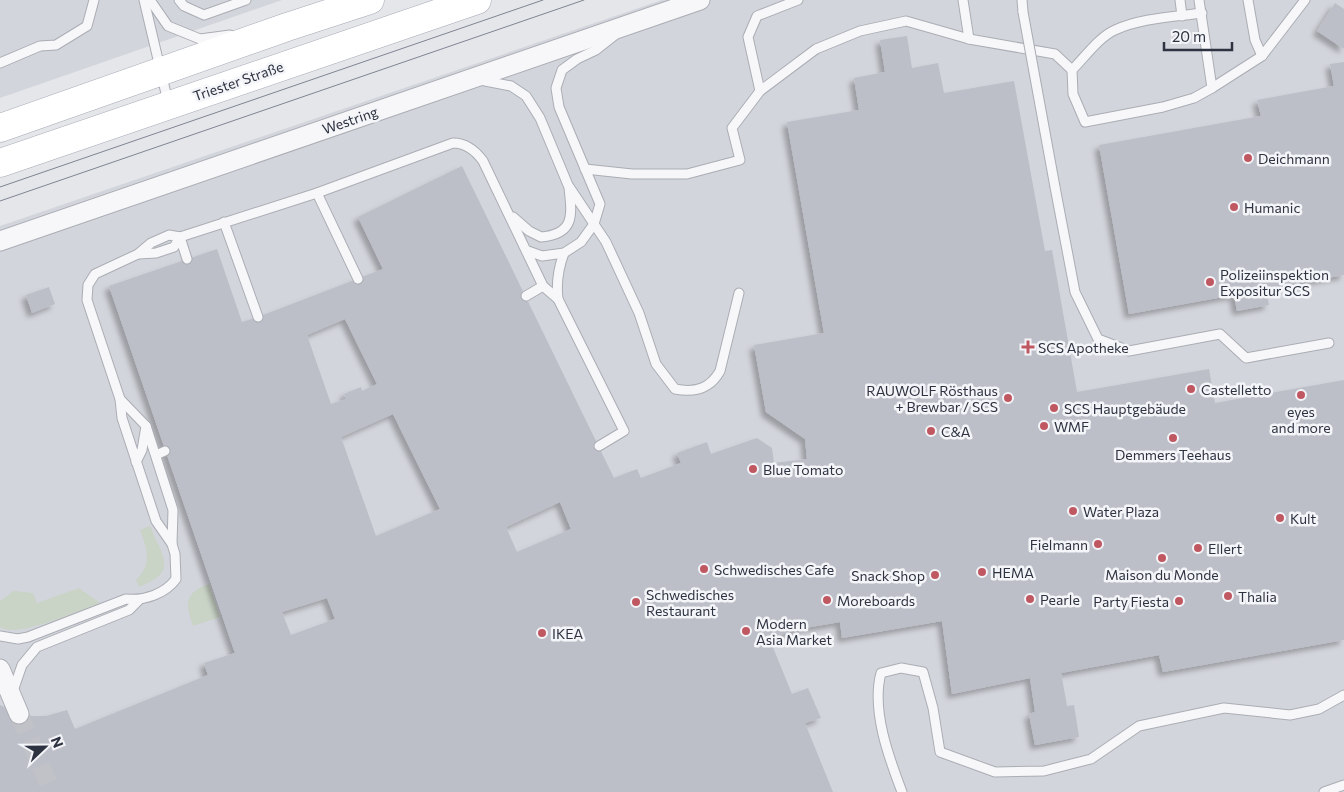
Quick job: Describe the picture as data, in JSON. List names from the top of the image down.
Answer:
{
  "streets": {
    "main road": ["Triester Straße"],
    "street": ["Westring"]
  },
  "places": {
    "other": [
      "Deichmann",
      "Humanic",
      "Polizeiinspektion Expositur SCS",
      "Castelletto",
      "eyes and more",
      "RAUWOLF Rösthaus + Brewbar / SCS",
      "SCS Hauptgebäude",
      "WMF",
      "C&A",
      "Demmers Teehaus",
      "Blue Tomato",
      "Water Plaza",
      "Kult",
      "Fielmann",
      "Ellert",
      "Maison du Monde",
      "Schwedisches Cafe",
      "HEMA",
      "Snack Shop",
      "Thalia",
      "Pearle",
      "Moreboards",
      "Party Fiesta",
      "Schwedisches Restaurant",
      "Modern Asia Market",
      "IKEA"
    ],
    "health": ["SCS Apotheke"]
  },
  "scale_bar": "20 m",
  "north": "right"
}
